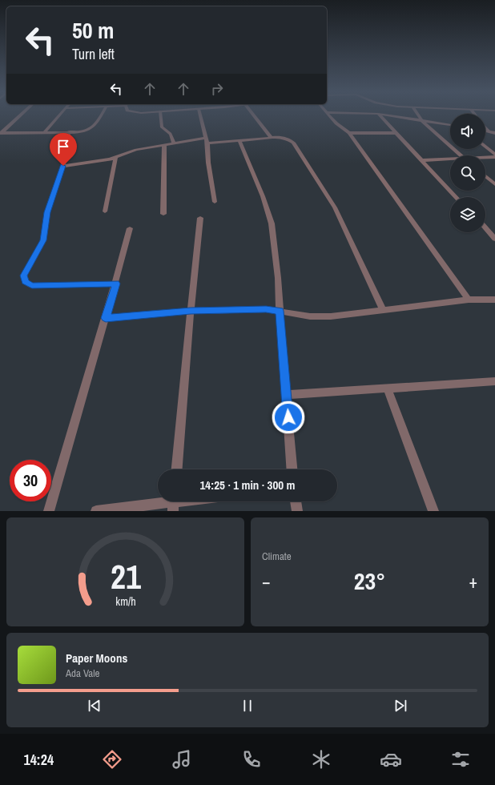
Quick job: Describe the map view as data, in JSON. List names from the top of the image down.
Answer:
{
  "page": {
    "turn": ["50 m", "Turn left"],
    "limit": "30",
    "trip": "14:25 · 1 min · 300 m",
    "tile": "Climate",
    "heat": ["−", "23°", "+"],
    "song": ["Paper Moons", "Ada Vale"],
    "tabs": "14:24",
    "gauge": ["21", "km/h"]
  }
}
